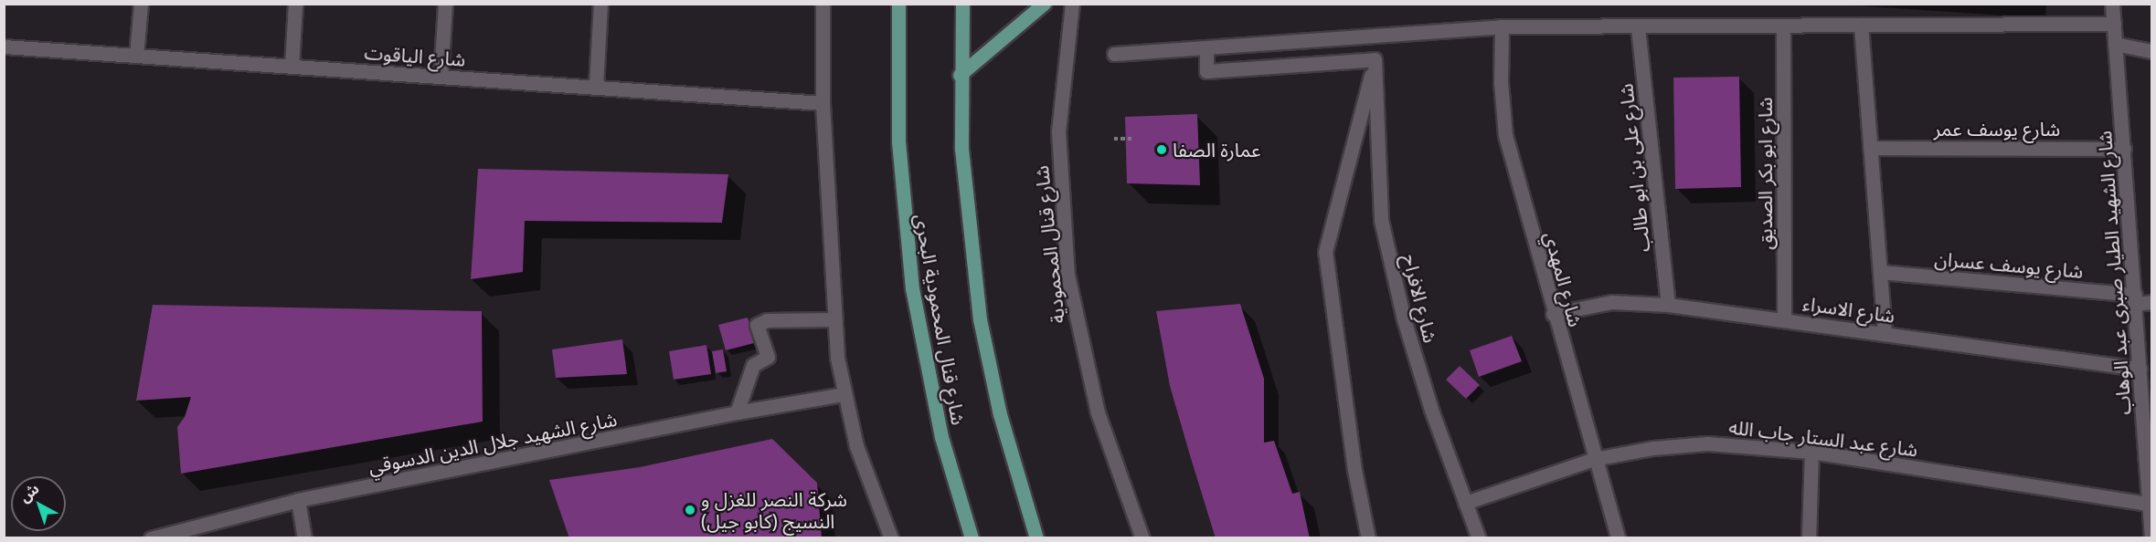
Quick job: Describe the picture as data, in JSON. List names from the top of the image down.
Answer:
{
  "streets": {
    "main road": ["شارع قنال المحمودية البحرى"],
    "street": [
      "شارع الياقوت",
      "شارع يوسف عمر",
      "شارع على بن ابو طالب",
      "شارع ابو بكر الصديق",
      "شارع قنال المحمودية",
      "شارع يوسف عسران",
      "شارع الشهيد الطيار صبرى عبد الوهاب",
      "شارع المهدي",
      "شارع الافراح",
      "شارع الاسراء",
      "شارع عبد الستار جاب الله",
      "شارع الشهيد جلال الدين الدسوقي"
    ]
  },
  "crossings": [
    ["شارع يوسف عمر", "شارع الشهيد الطيار صبرى عبد الوهاب"],
    ["شارع على بن ابو طالب", "شارع الاسراء"],
    ["شارع ابو بكر الصديق", "شارع الاسراء"],
    ["شارع يوسف عسران", "شارع الشهيد الطيار صبرى عبد الوهاب"],
    ["شارع الشهيد الطيار صبرى عبد الوهاب", "شارع الاسراء"],
    ["شارع الشهيد الطيار صبرى عبد الوهاب", "شارع عبد الستار جاب الله"],
    ["شارع المهدي", "شارع الاسراء"],
    ["شارع المهدي", "شارع عبد الستار جاب الله"],
    ["شارع الافراح", "شارع عبد الستار جاب الله"]
  ],
  "places": ["عمارة الصفا", "شركة النصر للغزل و النسيج (كابو جيل)"],
  "north": "top left"
}
